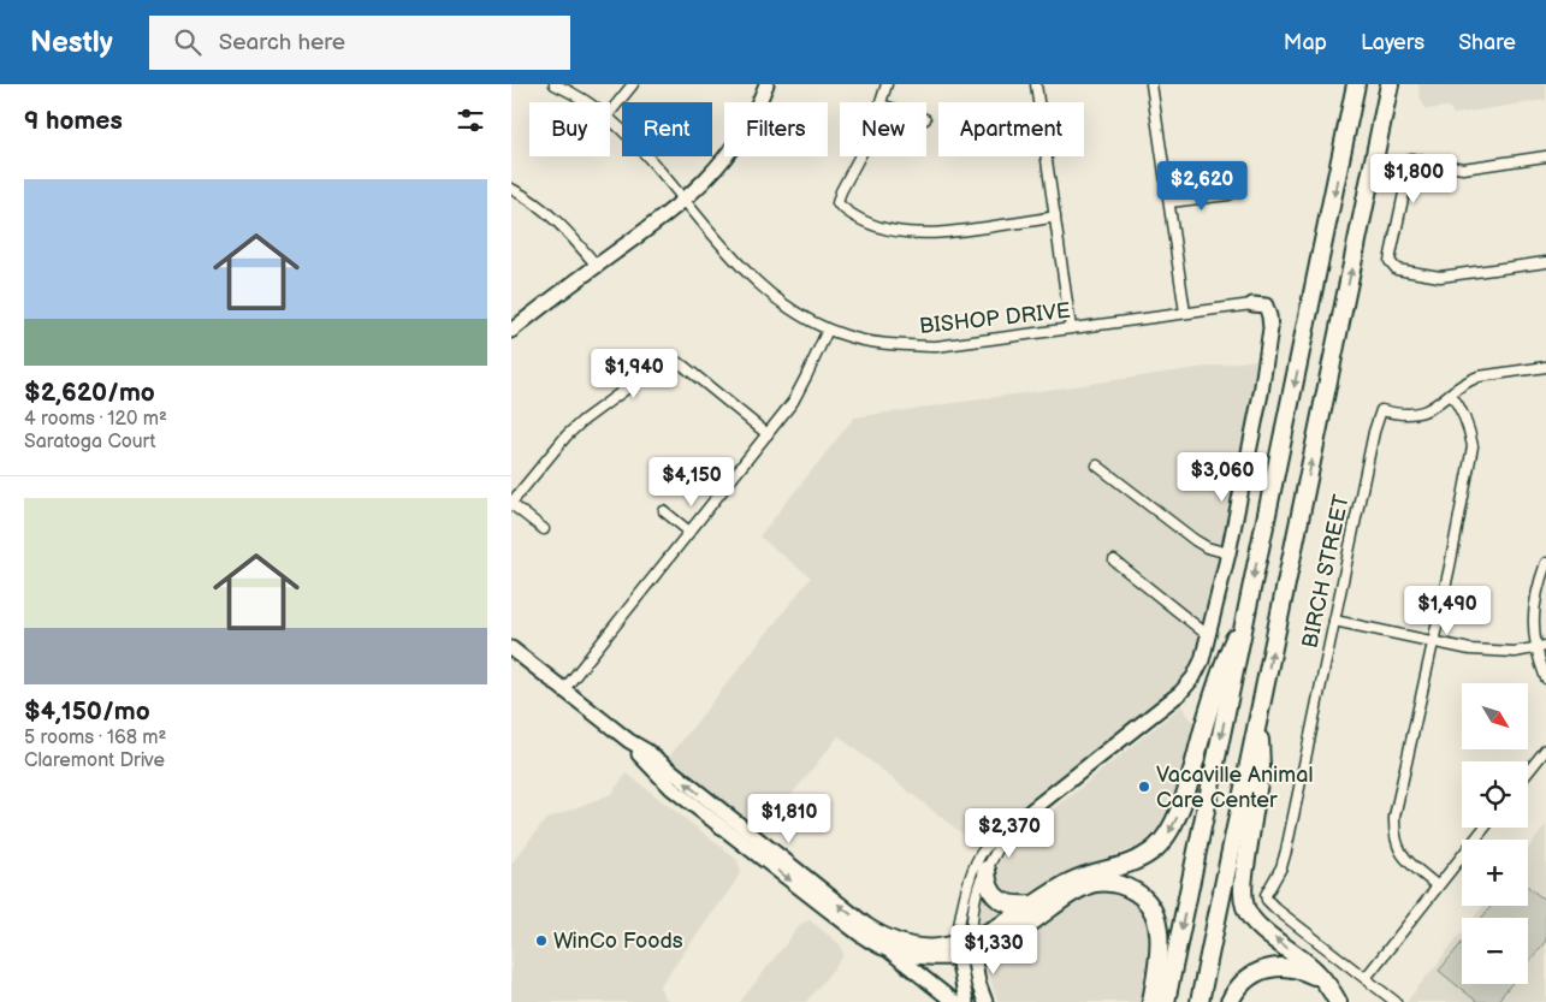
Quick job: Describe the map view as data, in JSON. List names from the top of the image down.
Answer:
{
  "streets": {
    "street": ["BISHOP DRIVE", "BIRCH STREET"]
  },
  "places": ["Vacaville Animal Care Center", "WinCo Foods"],
  "north": "bottom right",
  "page": {
    "header": "Nestly",
    "search": "Search here",
    "nav": ["Map", "Layers", "Share"],
    "heading": "9 homes",
    "chip": [
      "Buy",
      "Rent",
      "Filters",
      "New",
      "Apartment"
    ],
    "price": [
      "$1,800",
      "$2,620",
      "$1,940",
      "$3,060",
      "$4,150",
      "$1,490",
      "$1,810",
      "$2,370",
      "$1,330"
    ],
    "list": [
      {
        "name": "$2,620/mo",
        "note": "4 rooms · 120 m² · Saratoga Court"
      },
      {
        "name": "$4,150/mo",
        "note": "5 rooms · 168 m² · Claremont Drive"
      }
    ],
    "map_buttons": ["+", "−"]
  }
}
